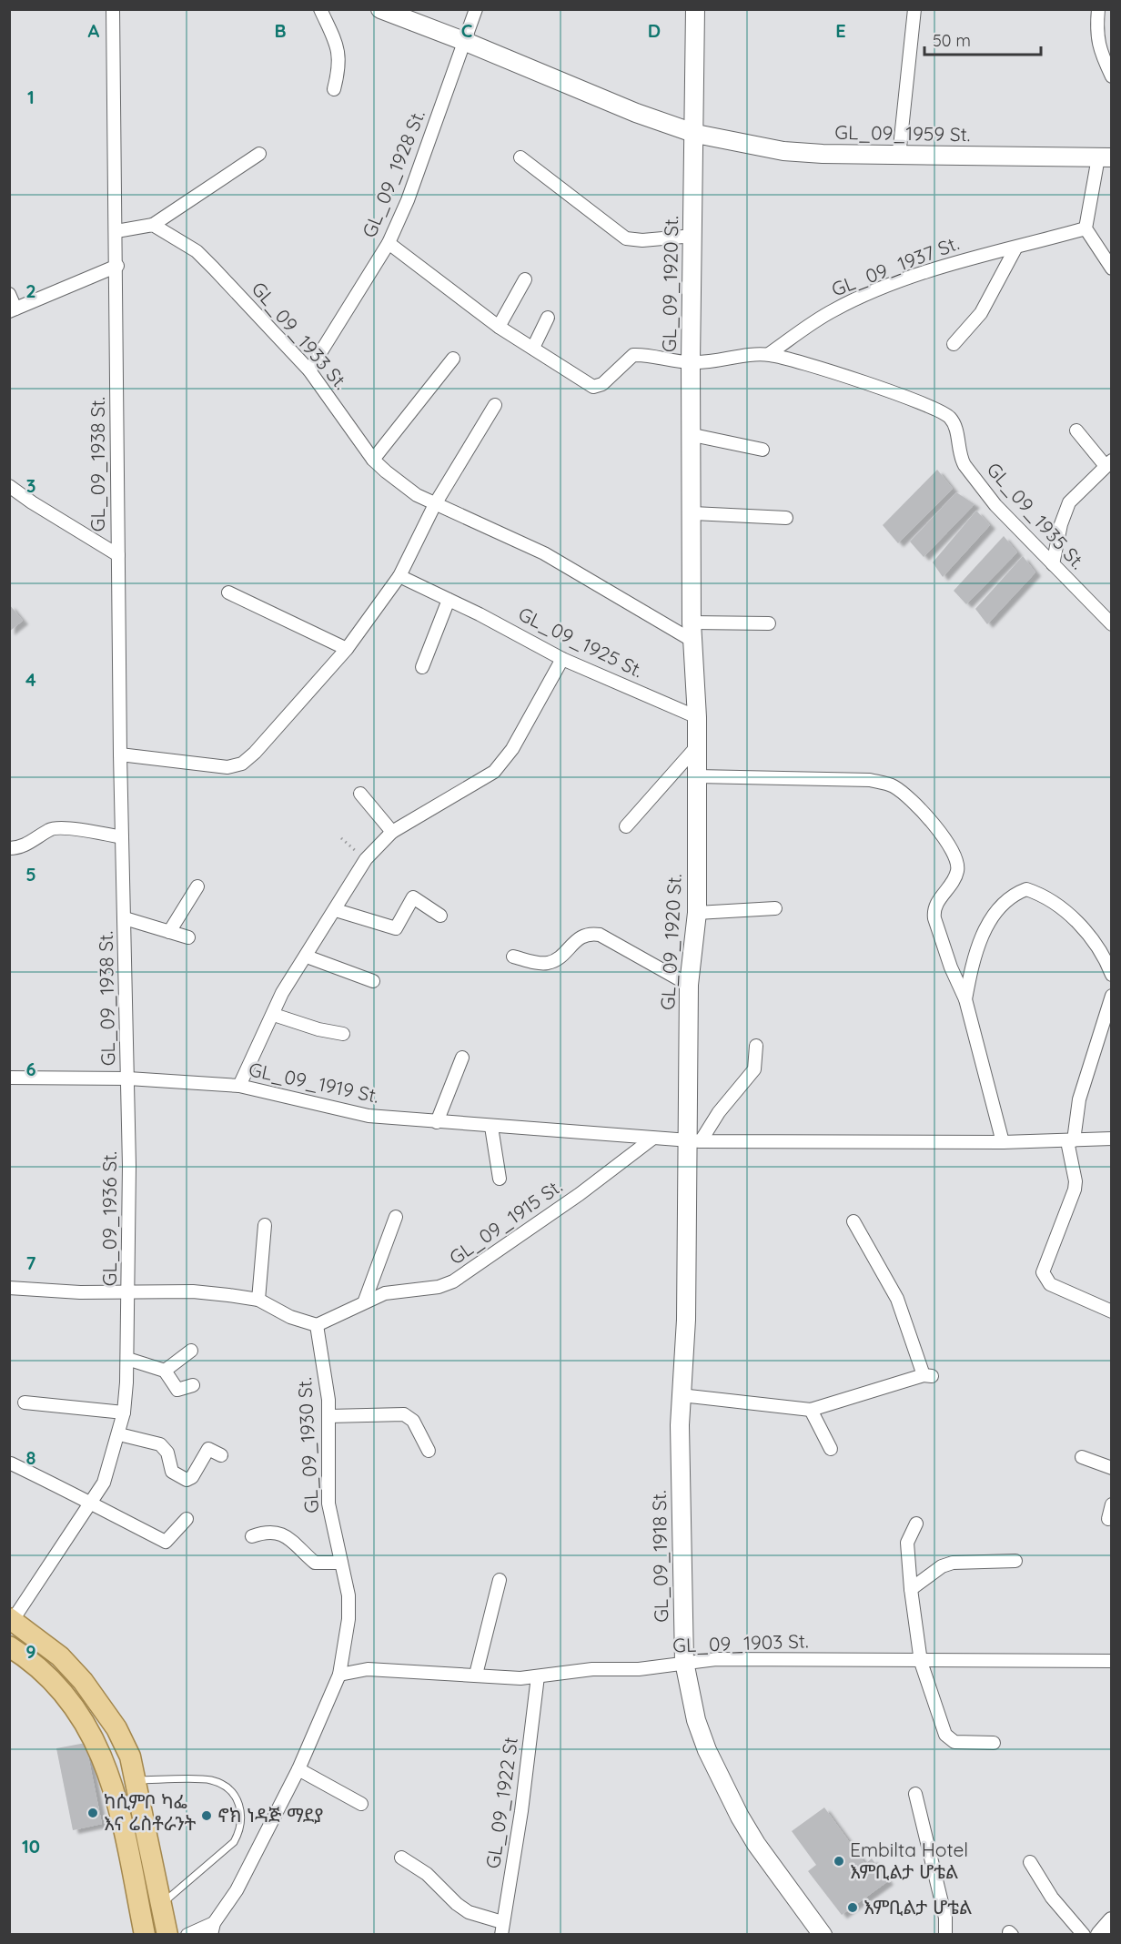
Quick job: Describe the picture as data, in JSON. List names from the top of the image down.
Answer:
{
  "streets": {
    "main road": ["GL_09_1959 St.", "GL_09_1920 St.", "GL_09_1918 St."],
    "street": [
      "GL_09_1928 St.",
      "GL_09_1937 St.",
      "GL_09_1933 St.",
      "GL_09_1938 St.",
      "GL_09_1935 St.",
      "GL_09_1925 St.",
      "GL_09_1919 St.",
      "GL_09_1936 St.",
      "GL_09_1915 St.",
      "GL_09_1930 St.",
      "GL_09_1903 St.",
      "GL_09_1922 St"
    ]
  },
  "crossings": [
    ["GL_09_1959 St.", "GL_09_1928 St."],
    ["GL_09_1959 St.", "GL_09_1920 St."],
    ["GL_09_1928 St.", "GL_09_1933 St."],
    ["GL_09_1937 St.", "GL_09_1935 St."],
    ["GL_09_1920 St.", "GL_09_1933 St."],
    ["GL_09_1920 St.", "GL_09_1925 St."],
    ["GL_09_1920 St.", "GL_09_1919 St."],
    ["GL_09_1920 St.", "GL_09_1918 St."],
    ["GL_09_1938 St.", "GL_09_1919 St."],
    ["GL_09_1938 St.", "GL_09_1936 St."],
    ["GL_09_1919 St.", "GL_09_1936 St."],
    ["GL_09_1919 St.", "GL_09_1915 St."],
    ["GL_09_1919 St.", "GL_09_1918 St."],
    ["GL_09_1915 St.", "GL_09_1930 St."],
    ["GL_09_1930 St.", "GL_09_1903 St."],
    ["GL_09_1918 St.", "GL_09_1903 St."],
    ["GL_09_1903 St.", "GL_09_1922 St"]
  ],
  "places": [
    "ካሲምቦ ካፌ እና ሬስቶራንት",
    "ኖክ ነዳጅ ማደያ",
    "Embilta Hotel እምቢልታ ሆቴል",
    "እምቢልታ ሆቴል"
  ],
  "scale_bar": "50 m",
  "grid": {
    "columns": [
      "A",
      "B",
      "C",
      "D",
      "E"
    ],
    "rows": [
      "1",
      "2",
      "3",
      "4",
      "5",
      "6",
      "7",
      "8",
      "9",
      "10"
    ]
  }
}
